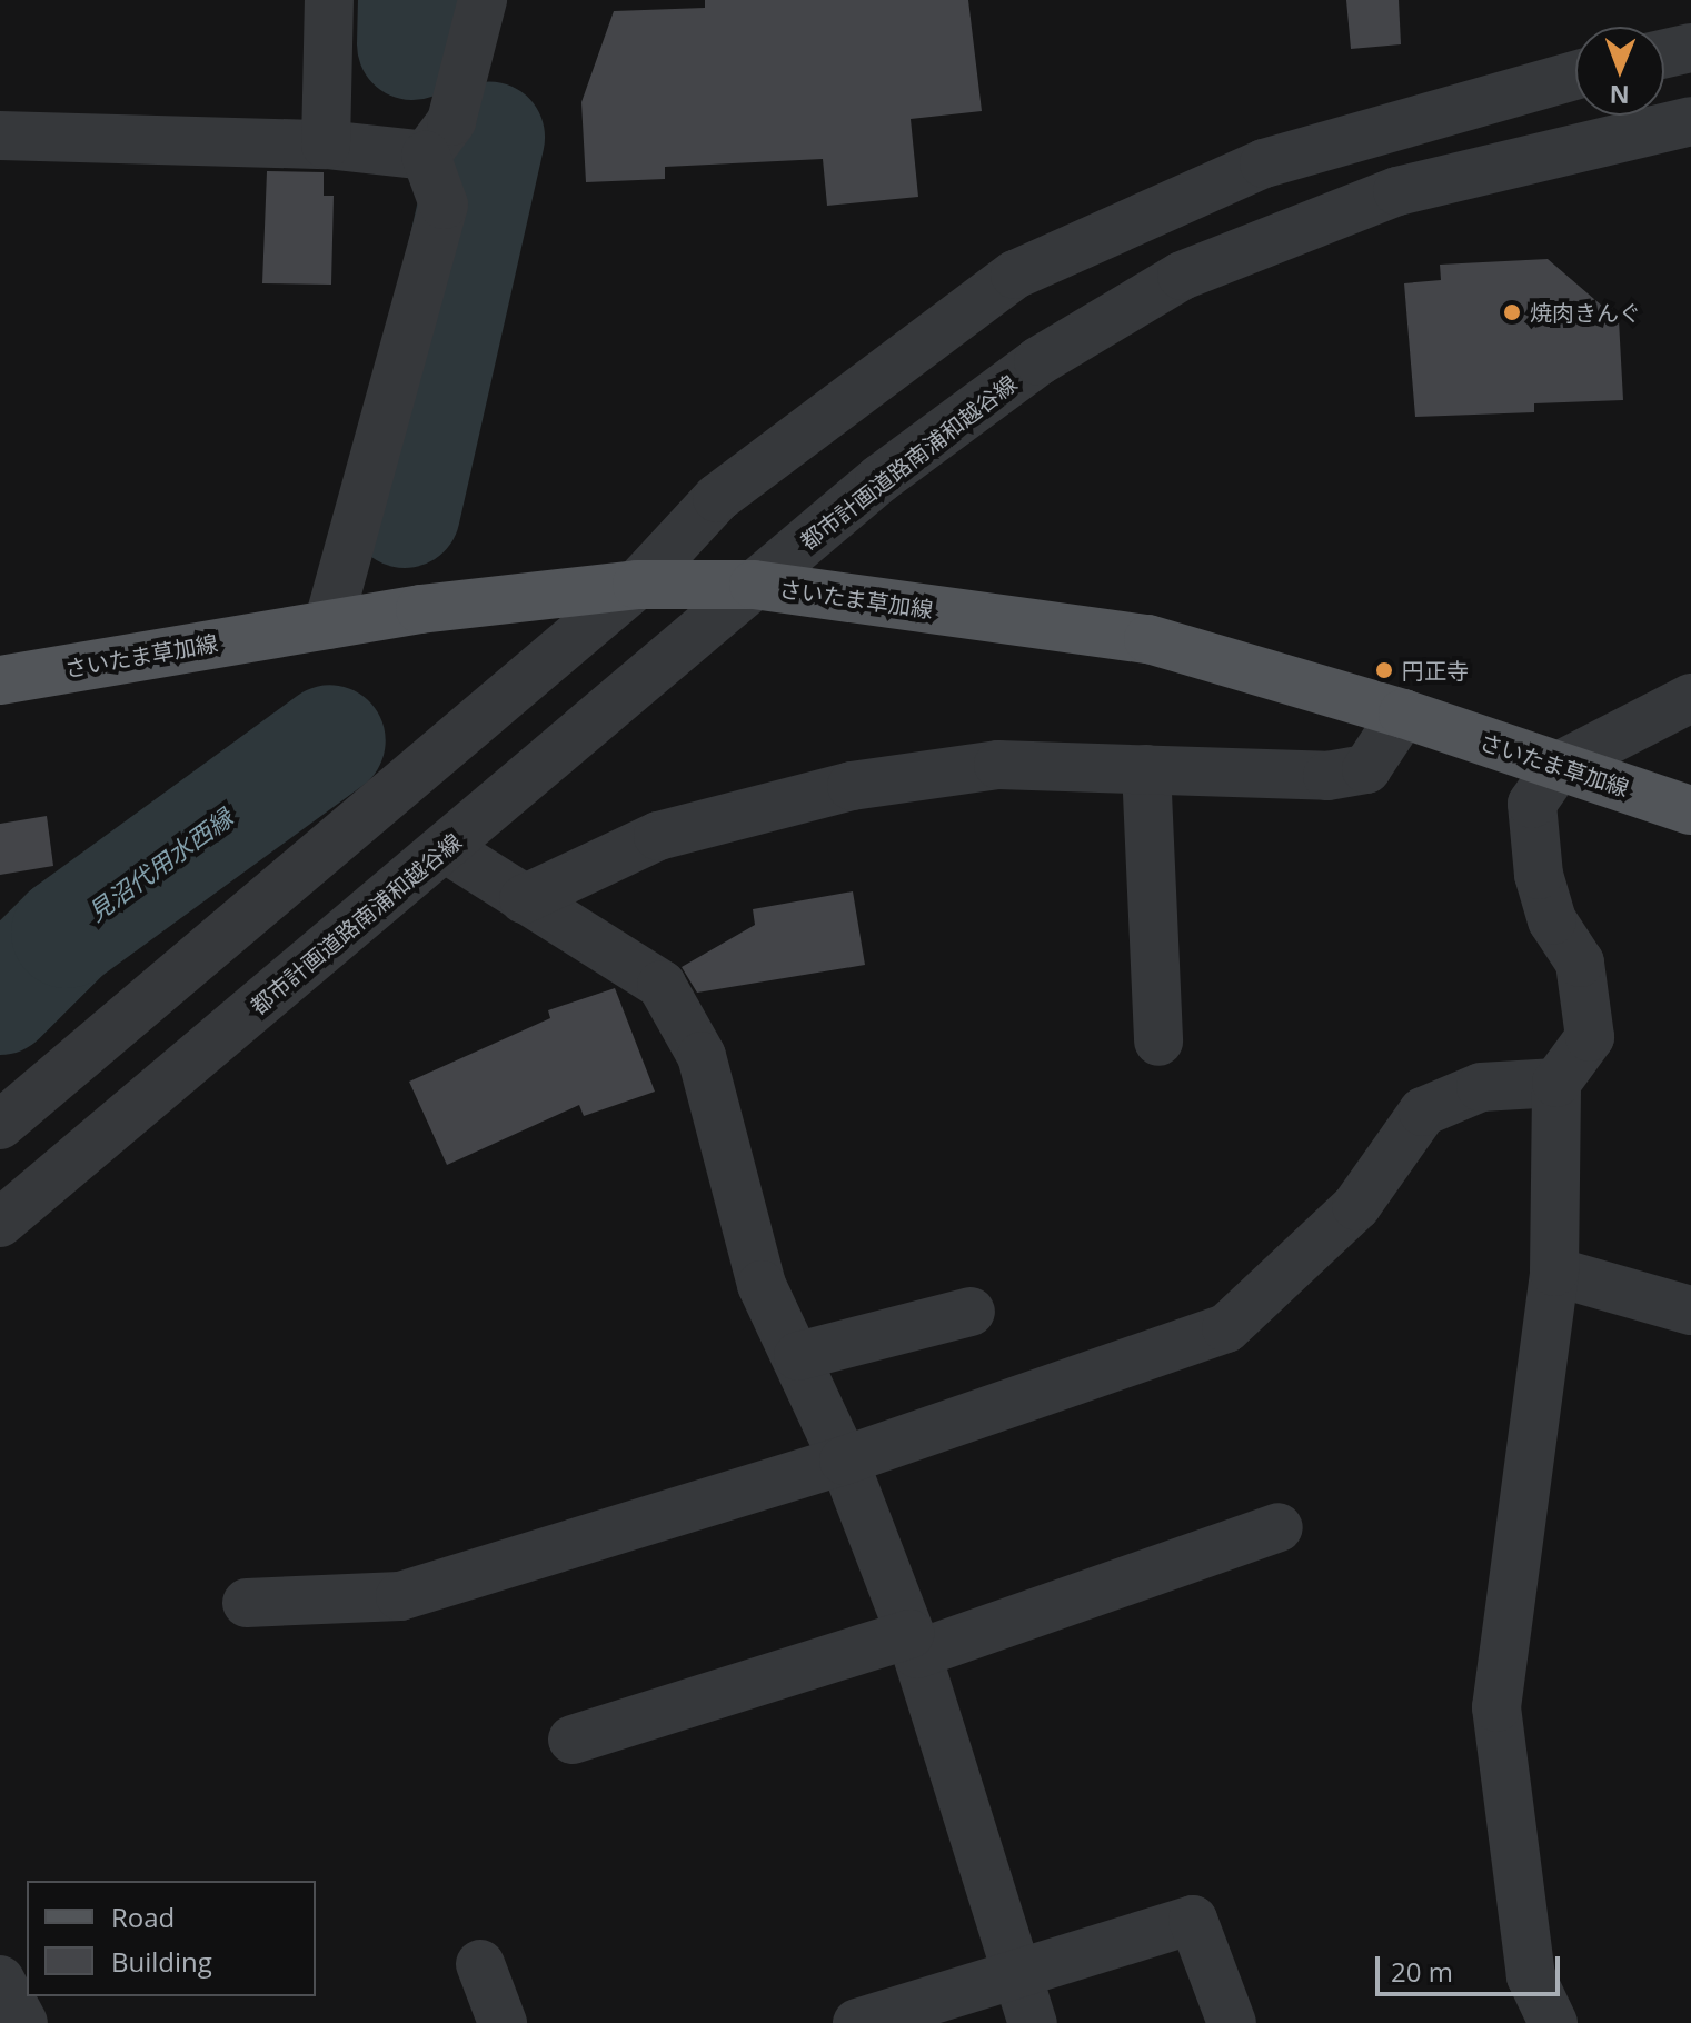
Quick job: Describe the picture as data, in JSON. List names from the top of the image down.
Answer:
{
  "streets": {
    "main road": ["さいたま草加線"],
    "street": ["都市計画道路南浦和越谷線"]
  },
  "crossings": [
    ["都市計画道路南浦和越谷線", "さいたま草加線"]
  ],
  "water": ["見沼代用水西縁"],
  "places": ["焼肉きんぐ", "円正寺"],
  "legend": ["Road", "Building"],
  "scale_bar": "20 m",
  "north": "bottom"
}
